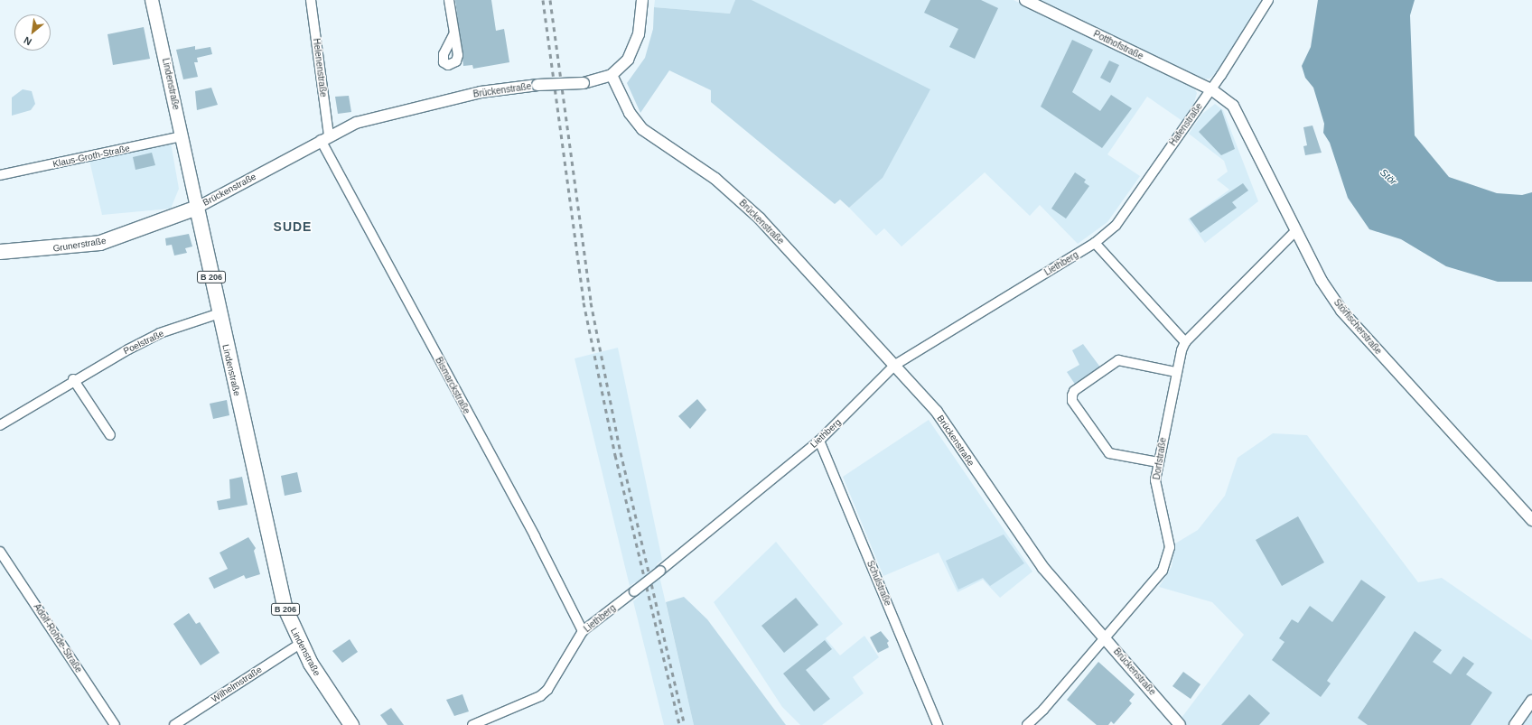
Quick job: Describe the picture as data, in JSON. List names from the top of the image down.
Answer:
{
  "streets": {
    "main road": ["Lindenstraße", "Grunerstraße", "B 206"],
    "street": [
      "Potthofstraße",
      "Helenenstraße",
      "Brückenstraße",
      "Hafenstraße",
      "Klaus-Groth-Straße",
      "Liethberg",
      "Störfischerstraße",
      "Poelstraße",
      "Bismarckstraße",
      "Dorfstraße",
      "Schulstraße",
      "Adolf-Rohde-Straße",
      "Wilhelmstraße"
    ]
  },
  "crossings": [
    ["Potthofstraße", "Hafenstraße"],
    ["Potthofstraße", "Störfischerstraße"],
    ["Helenenstraße", "Brückenstraße"],
    ["Helenenstraße", "Bismarckstraße"],
    ["Lindenstraße", "Brückenstraße"],
    ["Lindenstraße", "Klaus-Groth-Straße"],
    ["Lindenstraße", "Grunerstraße"],
    ["Lindenstraße", "Poelstraße"],
    ["Lindenstraße", "Wilhelmstraße"],
    ["Brückenstraße", "Grunerstraße"],
    ["Brückenstraße", "Liethberg"],
    ["Brückenstraße", "Bismarckstraße"],
    ["Brückenstraße", "Dorfstraße"],
    ["Hafenstraße", "Liethberg"],
    ["Hafenstraße", "Störfischerstraße"],
    ["Liethberg", "Bismarckstraße"],
    ["Liethberg", "Schulstraße"],
    ["Störfischerstraße", "Dorfstraße"]
  ],
  "districts": ["SUDE"],
  "water": ["Stör"],
  "north": "bottom left"
}
